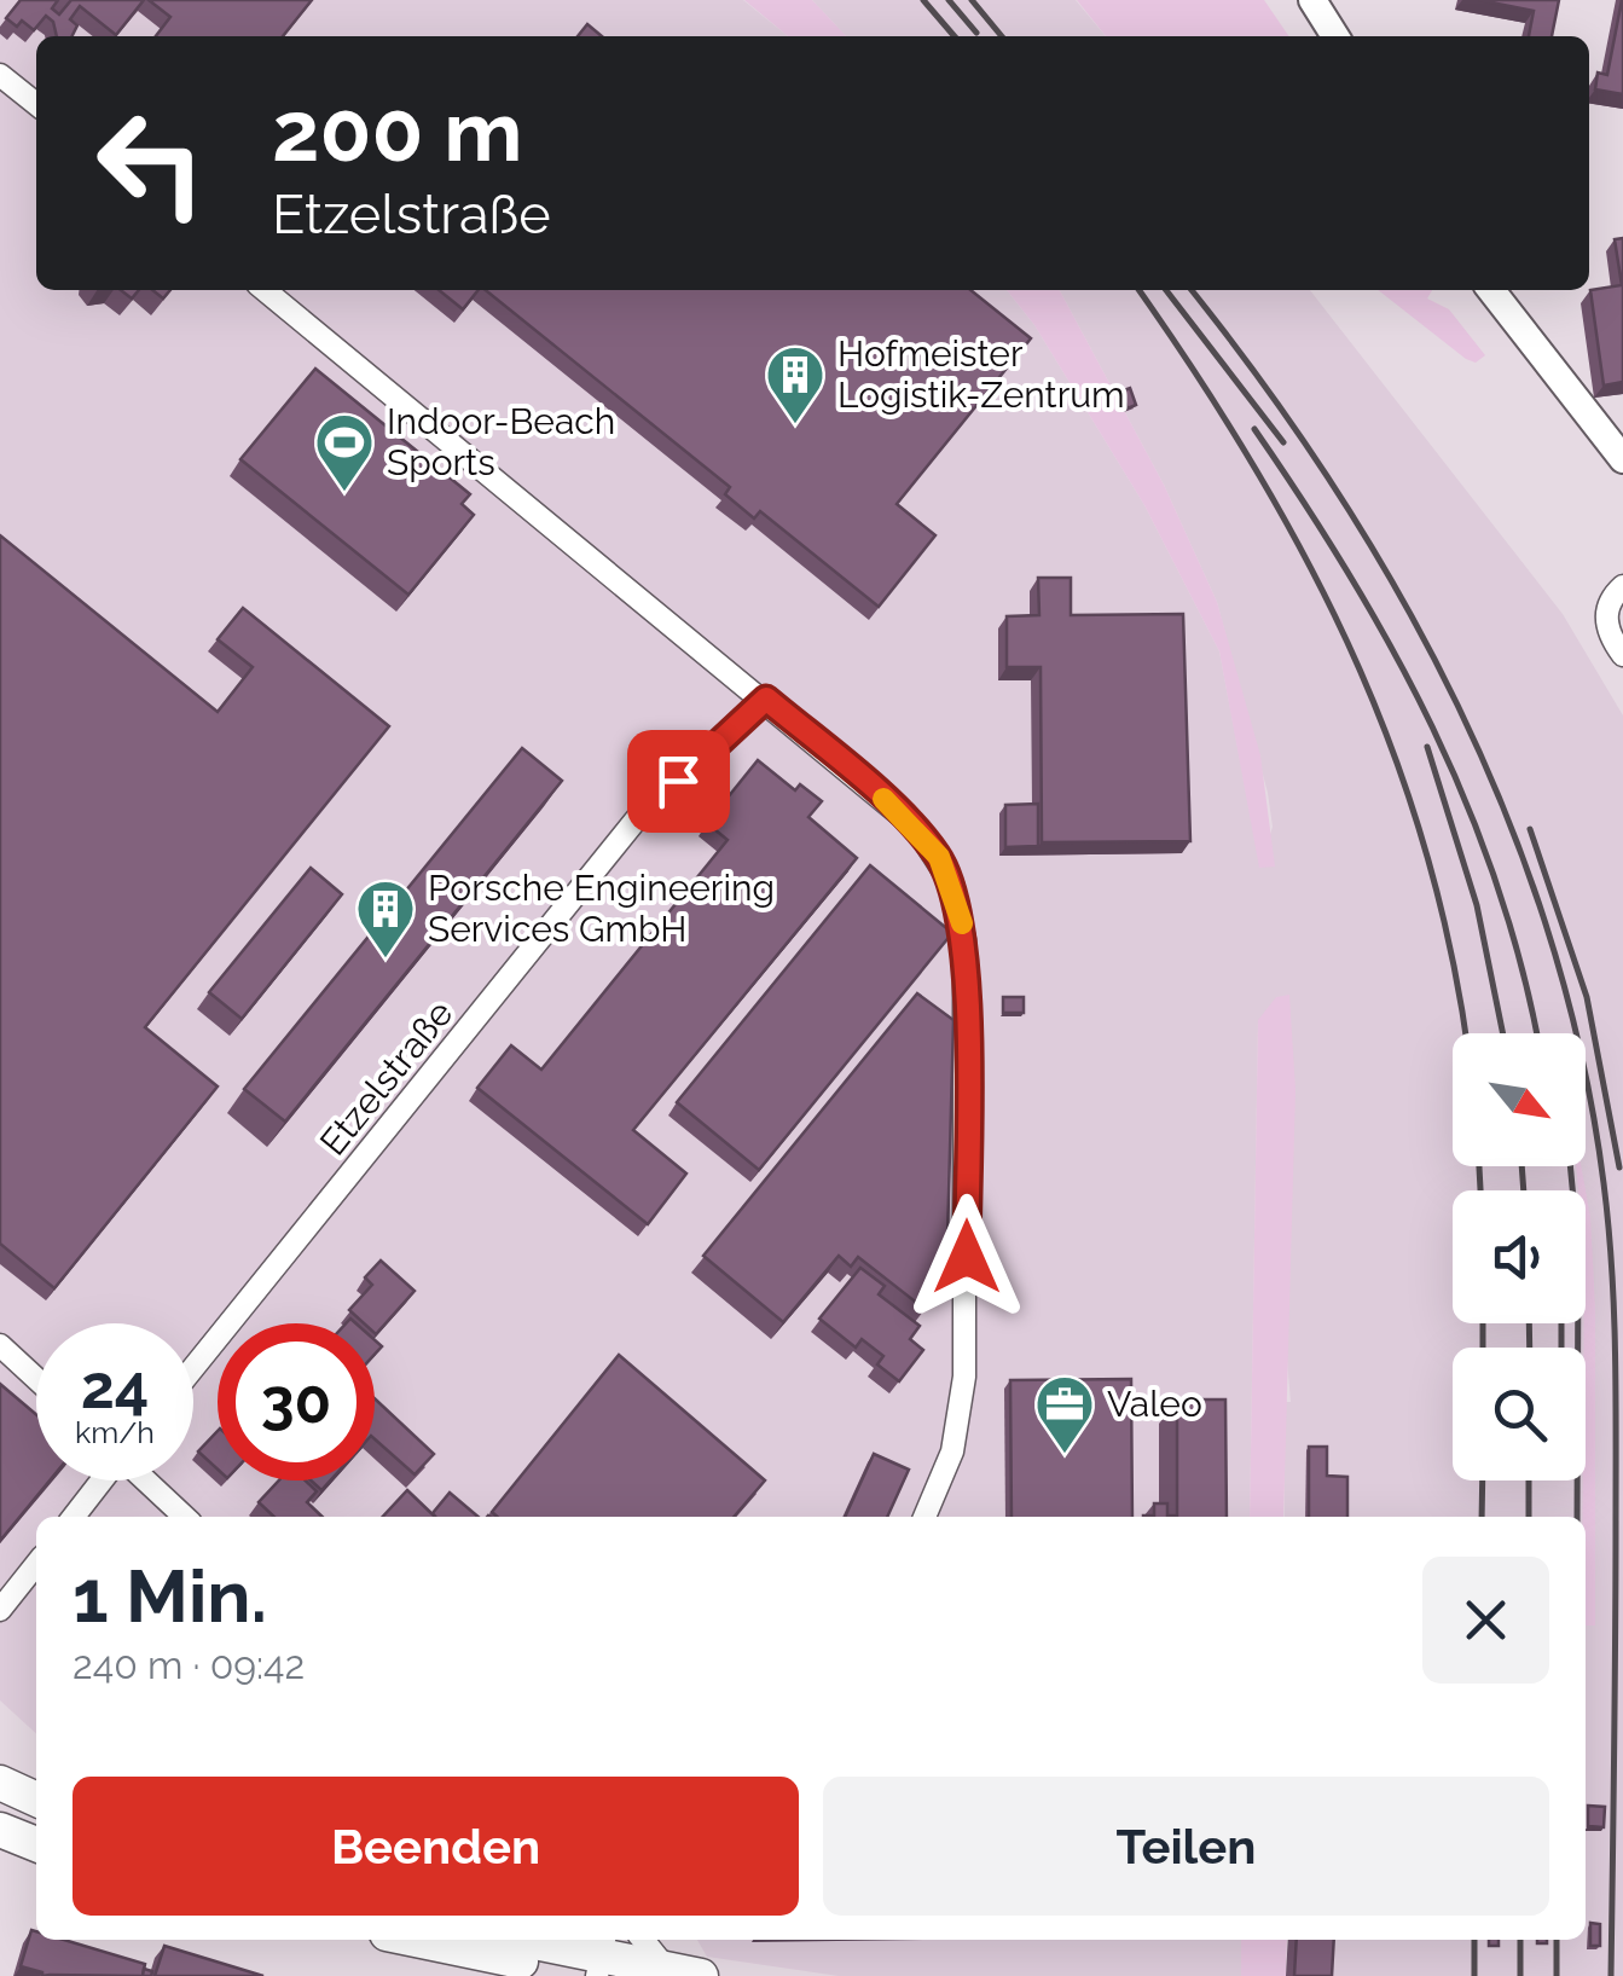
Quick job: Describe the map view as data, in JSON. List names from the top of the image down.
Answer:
{
  "streets": {
    "street": ["Etzelstraße"]
  },
  "places": {
    "building": ["Hofmeister Logistik-Zentrum", "Porsche Engineering Services GmbH"],
    "sports": ["Indoor-Beach Sports"],
    "office": ["Valeo"]
  },
  "north": "bottom right",
  "page": {
    "turn": ["200 m", "Etzelstraße"],
    "speed": "24 km/h",
    "limit": "30",
    "heading": ["1 Min.", "240 m · 09:42"],
    "buttons": ["Beenden", "Teilen"]
  }
}
